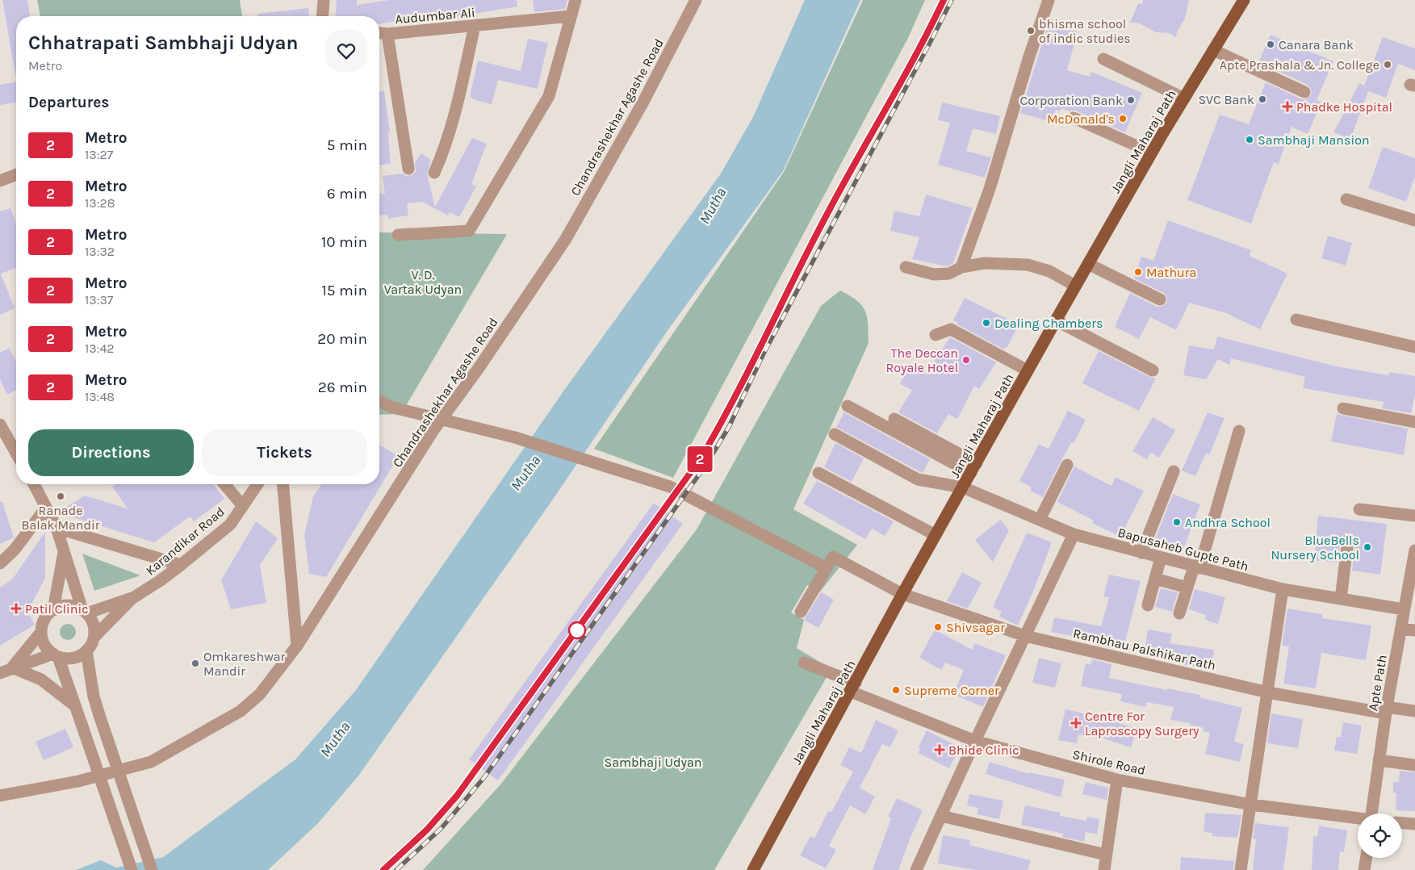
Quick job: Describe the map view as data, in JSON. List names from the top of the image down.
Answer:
{
  "streets": {
    "main road": ["Jangli Maharaj Path"],
    "street": [
      "Audumbar Ali",
      "Chandrashekhar Agashe Road",
      "Karandikar Road",
      "Bapusaheb Gupte Path",
      "Rambhau Palshikar Path",
      "Apte Path",
      "Shirole Road"
    ]
  },
  "crossings": [
    ["Jangli Maharaj Path", "Bapusaheb Gupte Path"],
    ["Jangli Maharaj Path", "Rambhau Palshikar Path"],
    ["Jangli Maharaj Path", "Shirole Road"],
    ["Bapusaheb Gupte Path", "Apte Path"],
    ["Rambhau Palshikar Path", "Apte Path"]
  ],
  "water": ["Mutha"],
  "parks": ["V. D. Vartak Udyan", "Sambhaji Udyan"],
  "places": {
    "other": [
      "bhisma school of indic studies",
      "Canara Bank",
      "Apte Prashala & Jn. College",
      "SVC Bank",
      "Corporation Bank",
      "McDonald's",
      "Sambhaji Mansion",
      "Mathura",
      "Dealing Chambers",
      "The Deccan Royale Hotel",
      "Ranade Balak Mandir",
      "Andhra School",
      "BlueBells Nursery School",
      "Shivsagar",
      "Omkareshwar Mandir",
      "Supreme Corner"
    ],
    "health": [
      "Phadke Hospital",
      "Patil Clinic",
      "Centre For Laproscopy Surgery",
      "Bhide Clinic"
    ]
  },
  "lines": ["metro line 2"],
  "page": {
    "on_map": "2",
    "heading": [
      ["Chhatrapati Sambhaji Udyan", "Metro"],
      "Departures"
    ],
    "list": [
      {
        "mark": "2",
        "name": "Metro",
        "note": "13:27",
        "value": "5 min"
      },
      {
        "mark": "2",
        "name": "Metro",
        "note": "13:28",
        "value": "6 min"
      },
      {
        "mark": "2",
        "name": "Metro",
        "note": "13:32",
        "value": "10 min"
      },
      {
        "mark": "2",
        "name": "Metro",
        "note": "13:37",
        "value": "15 min"
      },
      {
        "mark": "2",
        "name": "Metro",
        "note": "13:42",
        "value": "20 min"
      },
      {
        "mark": "2",
        "name": "Metro",
        "note": "13:48",
        "value": "26 min"
      }
    ],
    "buttons": ["Directions", "Tickets"]
  }
}
